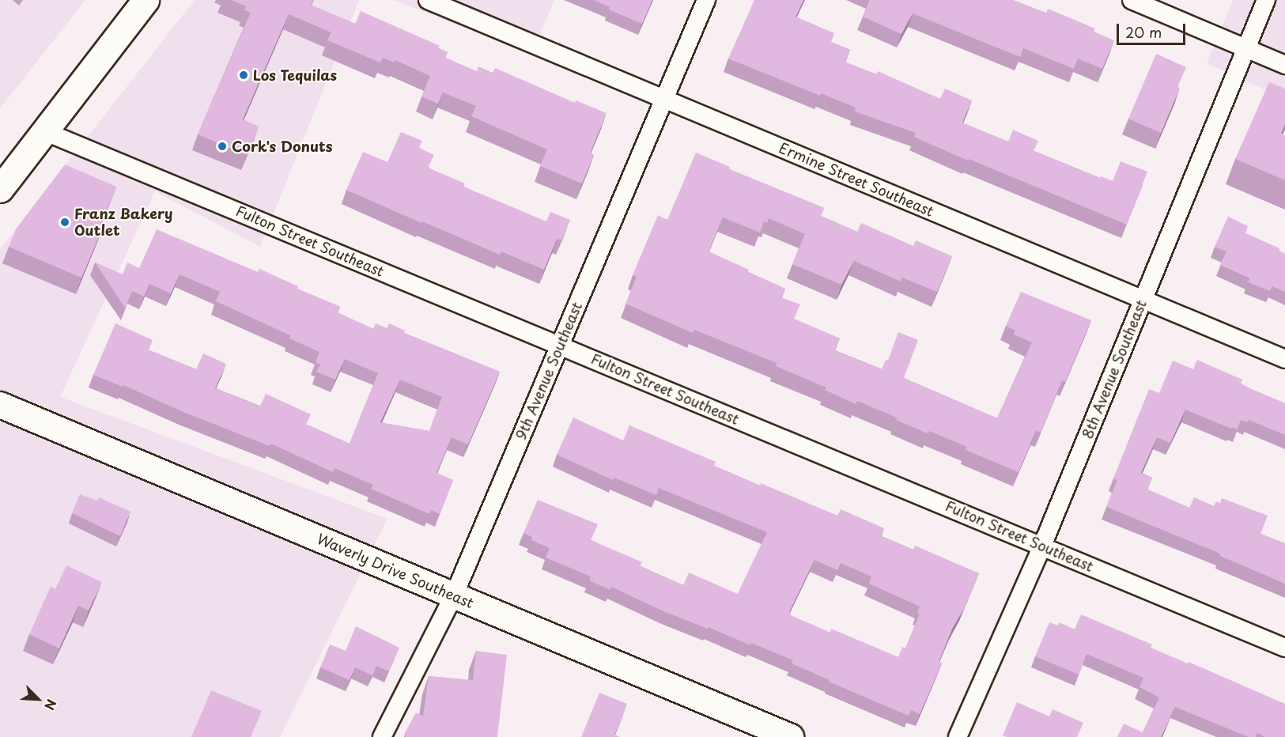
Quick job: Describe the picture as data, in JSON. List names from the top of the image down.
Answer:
{
  "streets": {
    "main road": ["Waverly Drive Southeast"],
    "street": [
      "Ermine Street Southeast",
      "Fulton Street Southeast",
      "8th Avenue Southeast",
      "9th Avenue Southeast"
    ]
  },
  "crossings": [
    ["Ermine Street Southeast", "8th Avenue Southeast"],
    ["Ermine Street Southeast", "9th Avenue Southeast"],
    ["Fulton Street Southeast", "8th Avenue Southeast"],
    ["Fulton Street Southeast", "9th Avenue Southeast"],
    ["9th Avenue Southeast", "Waverly Drive Southeast"]
  ],
  "places": ["Los Tequilas", "Cork's Donuts", "Franz Bakery Outlet"],
  "scale_bar": "20 m",
  "north": "bottom right"
}
